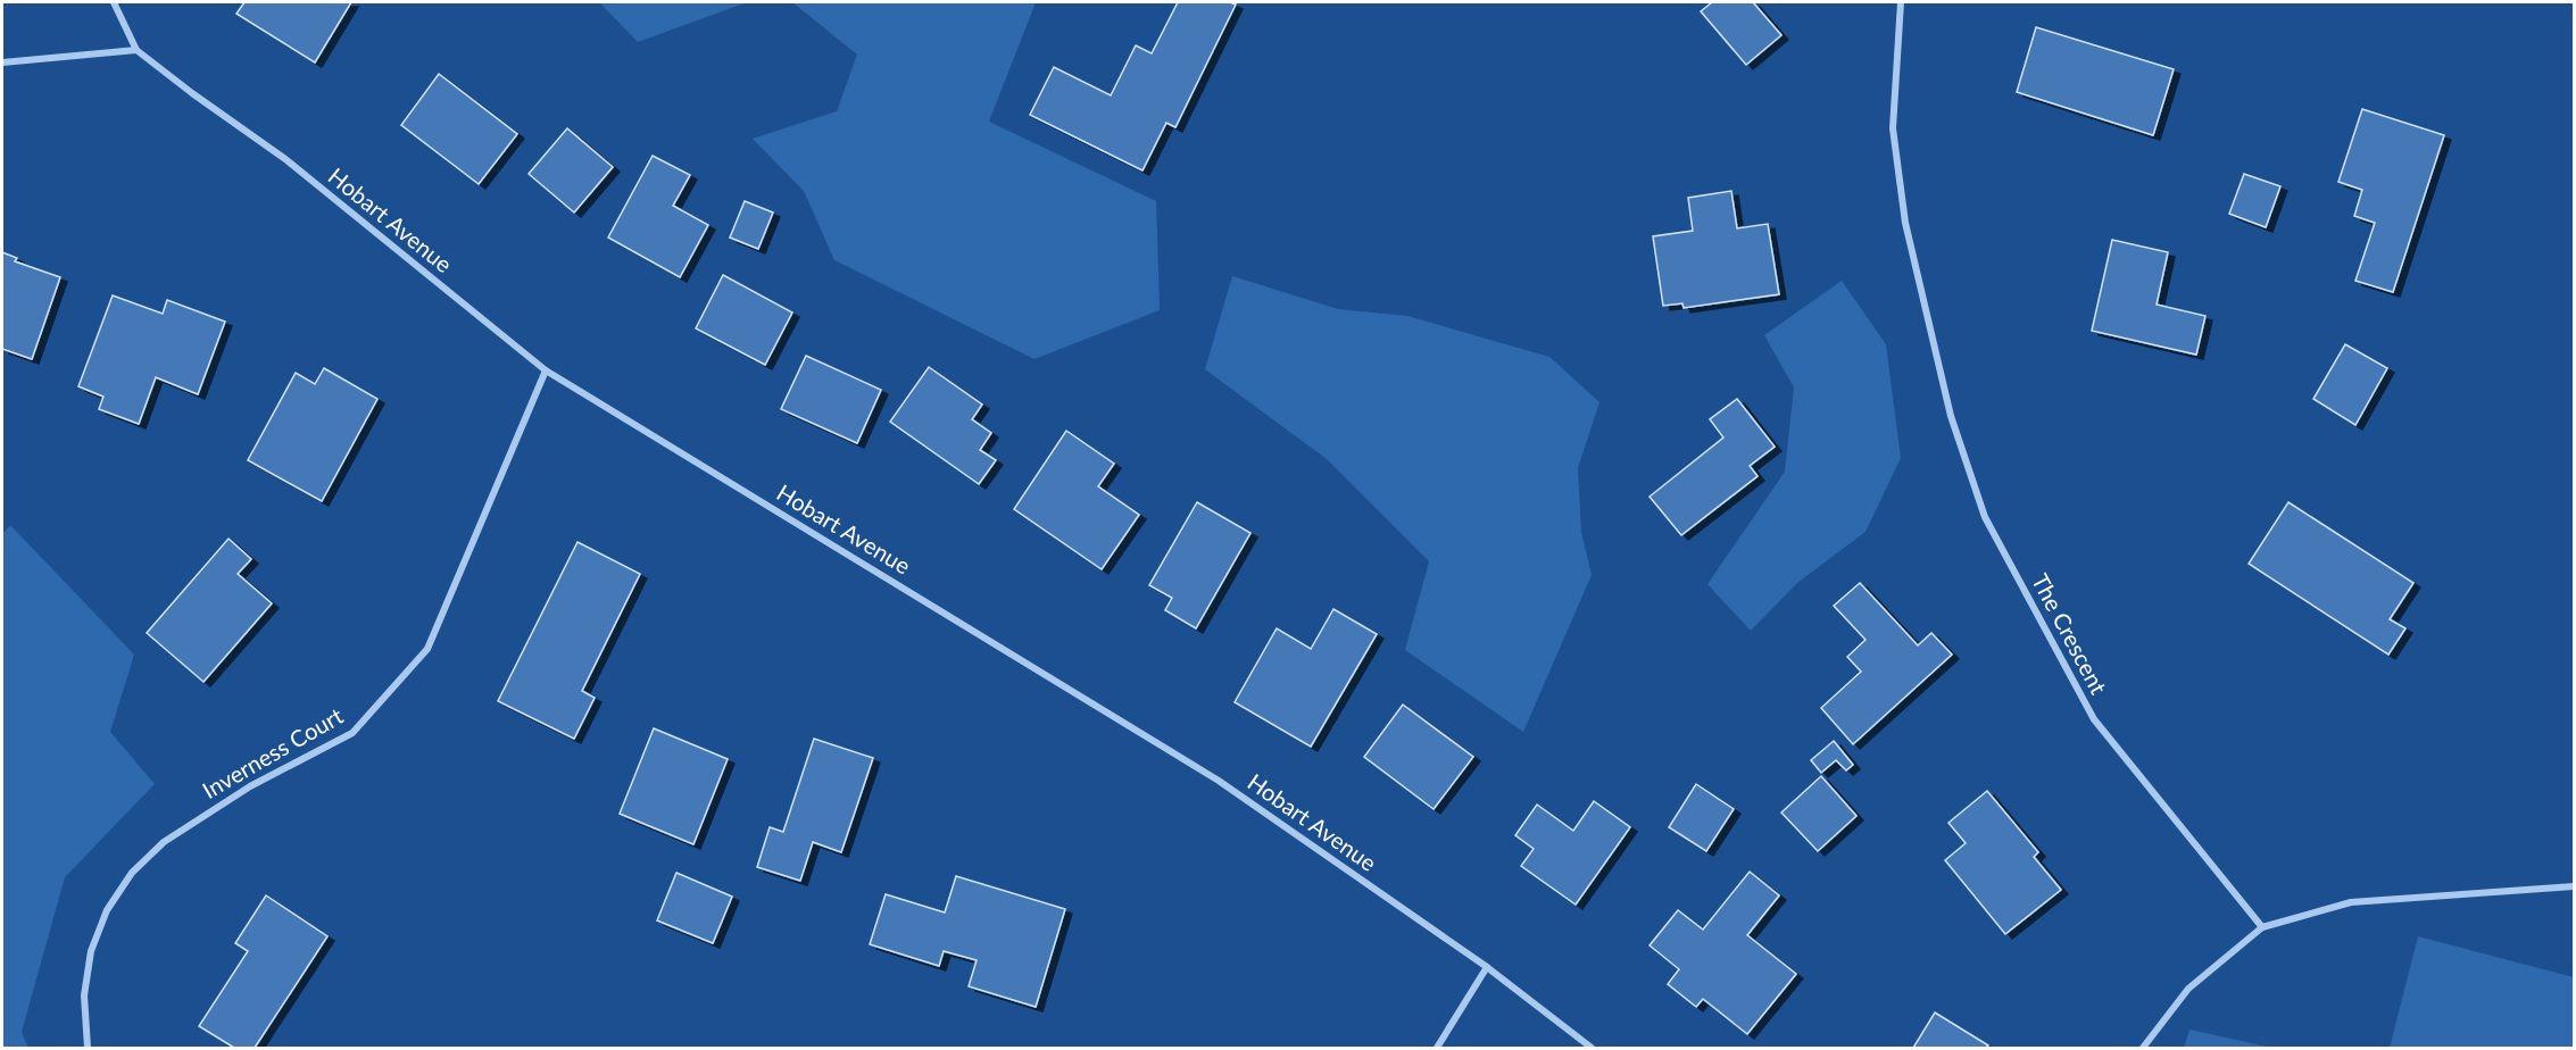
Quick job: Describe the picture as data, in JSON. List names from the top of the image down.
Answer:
{
  "streets": {
    "street": ["Hobart Avenue", "The Crescent", "Inverness Court"]
  },
  "crossings": [
    ["Hobart Avenue", "Inverness Court"]
  ]
}
